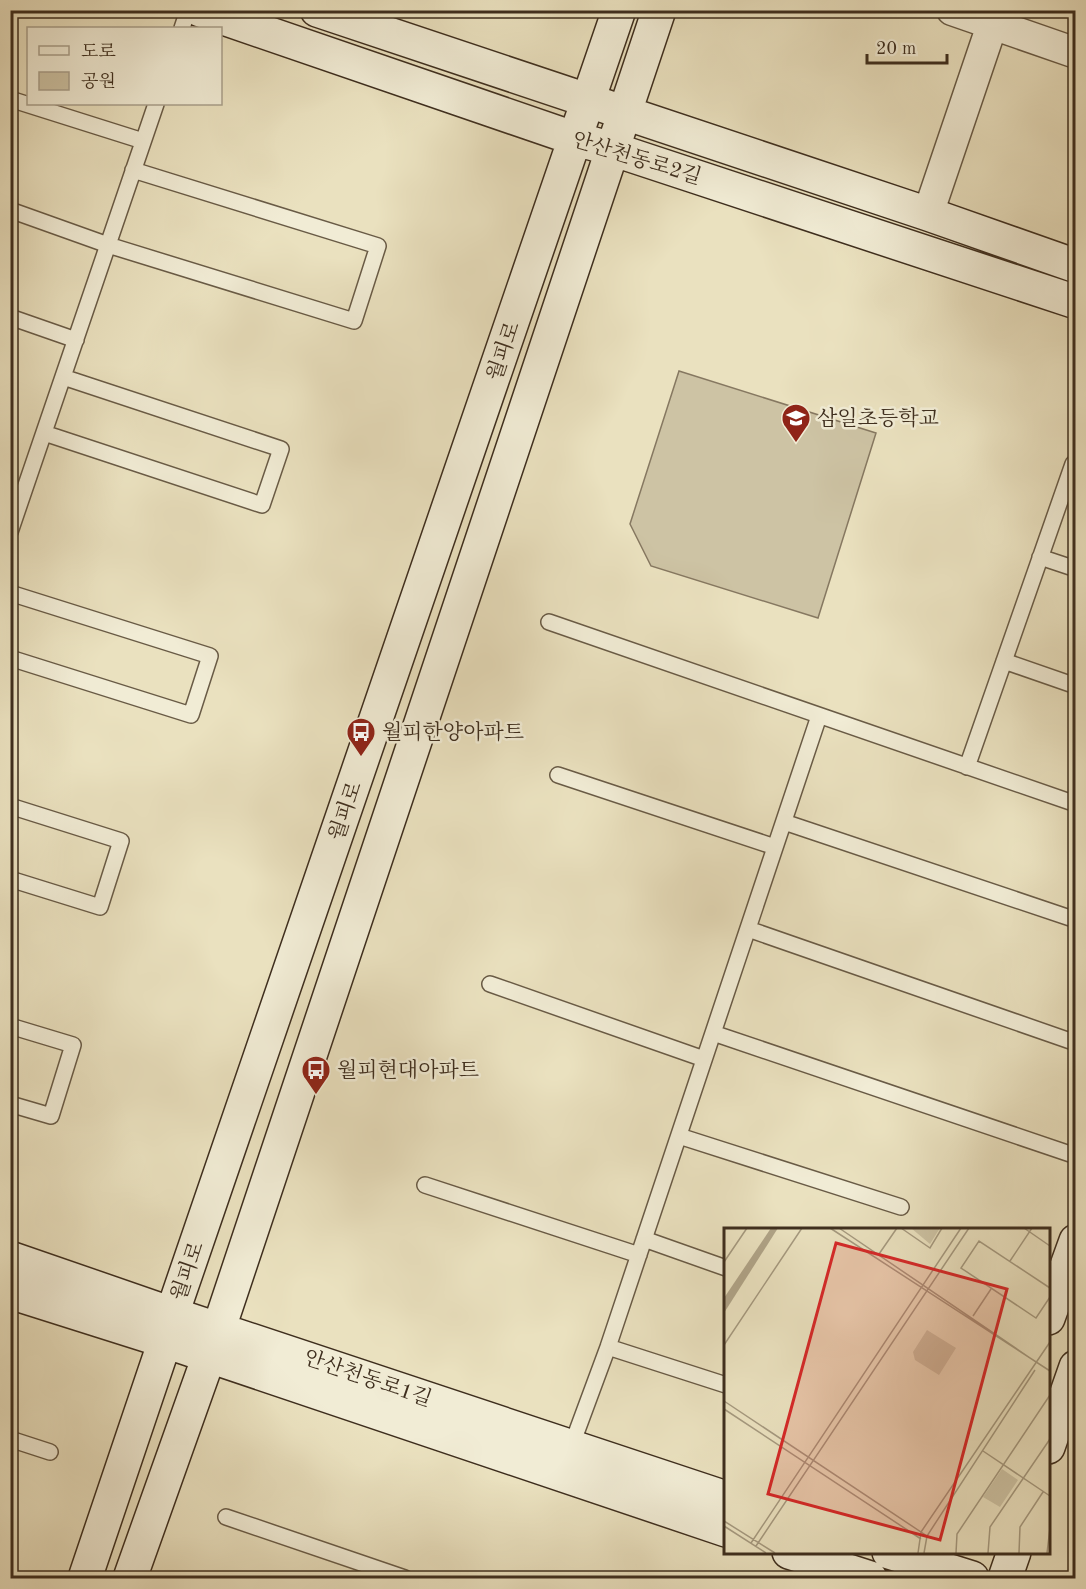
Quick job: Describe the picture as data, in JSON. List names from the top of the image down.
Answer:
{
  "streets": {
    "street": ["안산천동로2길", "월피로", "안산천동로1길"]
  },
  "crossings": [
    ["안산천동로2길", "월피로"],
    ["월피로", "안산천동로1길"]
  ],
  "places": {
    "school or university": ["삼일초등학교"],
    "bus stop": ["월피한양아파트", "월피현대아파트"]
  },
  "legend": ["도로", "공원"],
  "scale_bar": "20 m"
}
